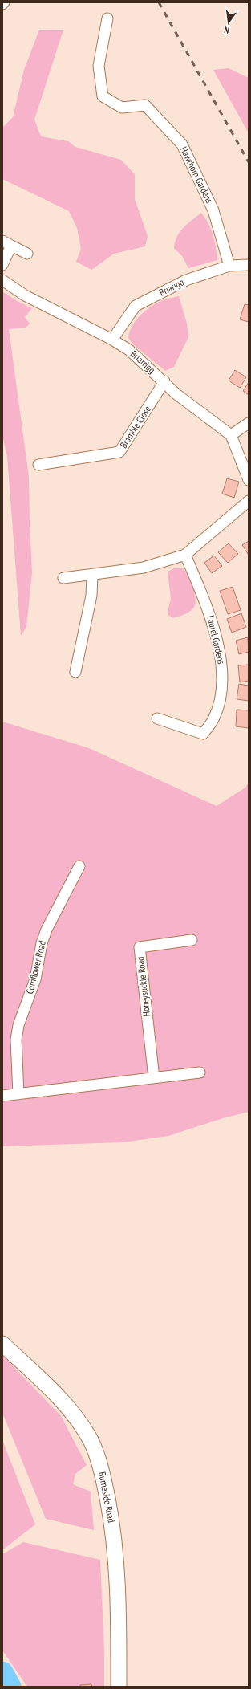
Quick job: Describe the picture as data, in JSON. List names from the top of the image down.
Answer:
{
  "streets": {
    "street": [
      "Hawthorn Gardens",
      "Briarigg",
      "Briarrigg",
      "Bramble Close",
      "Laurel Gardens",
      "Cornflower Road",
      "Honeysuckle Road",
      "Burneside Road"
    ]
  },
  "crossings": [
    ["Hawthorn Gardens", "Briarigg"],
    ["Briarigg", "Briarrigg"],
    ["Briarrigg", "Bramble Close"]
  ],
  "north": "bottom"
}
